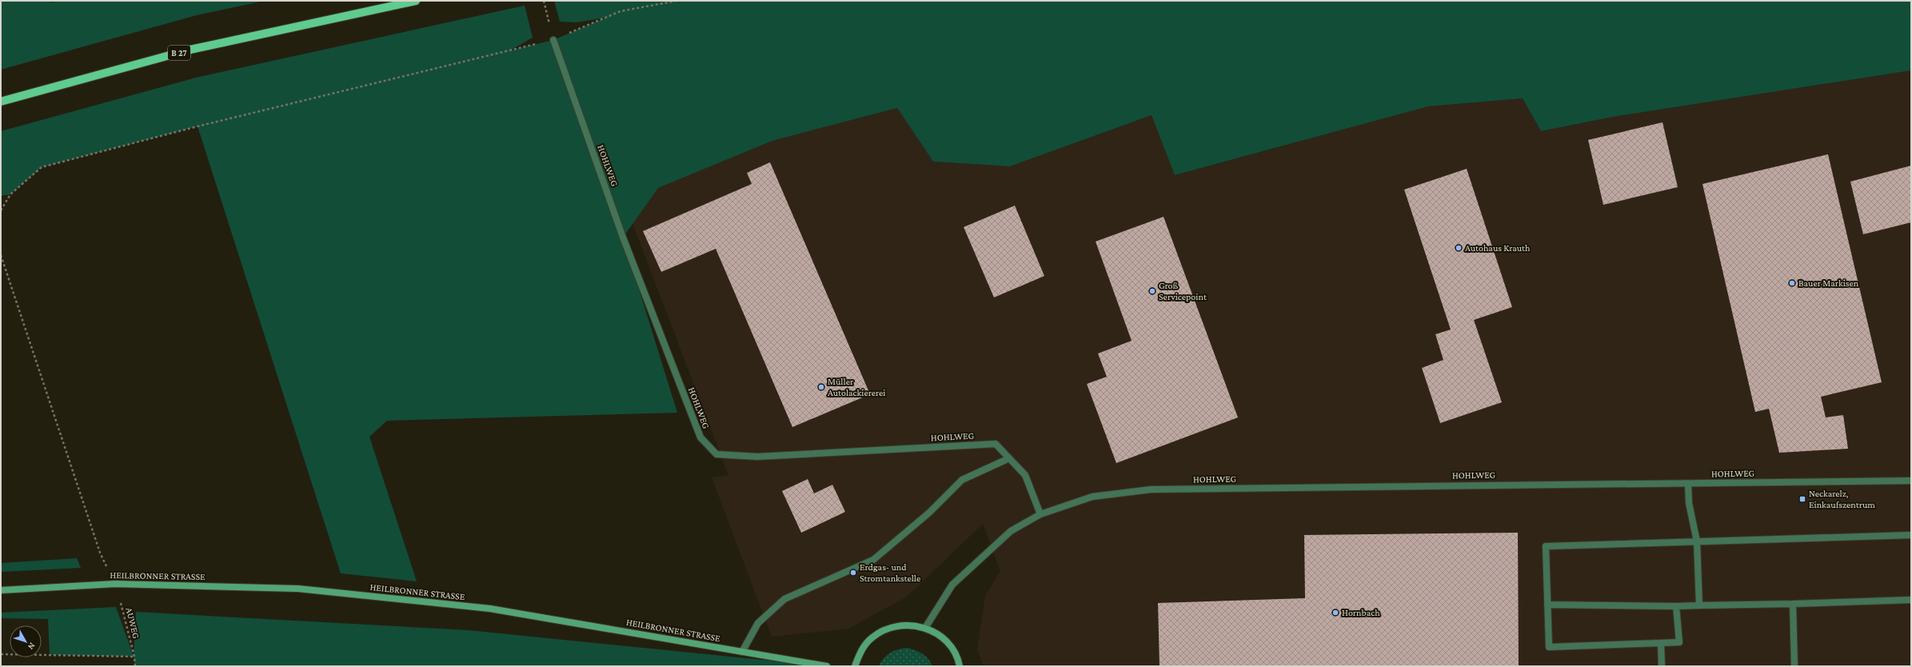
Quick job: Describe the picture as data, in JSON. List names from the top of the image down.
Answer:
{
  "streets": {
    "main road": ["B 27"],
    "street": ["HOHLWEG", "HEILBRONNER STRASSE"],
    "path": ["AUWEG"]
  },
  "crossings": [
    ["HEILBRONNER STRASSE", "AUWEG"]
  ],
  "places": {
    "other": [
      "Autohaus Krauth",
      "Bauer Markisen",
      "Groß Servicepoint",
      "Müller Autolackiererei",
      "Erdgas- und Stromtankstelle",
      "Hornbach"
    ],
    "transit": ["Neckarelz, Einkaufszentrum"]
  },
  "north": "bottom right"
}
